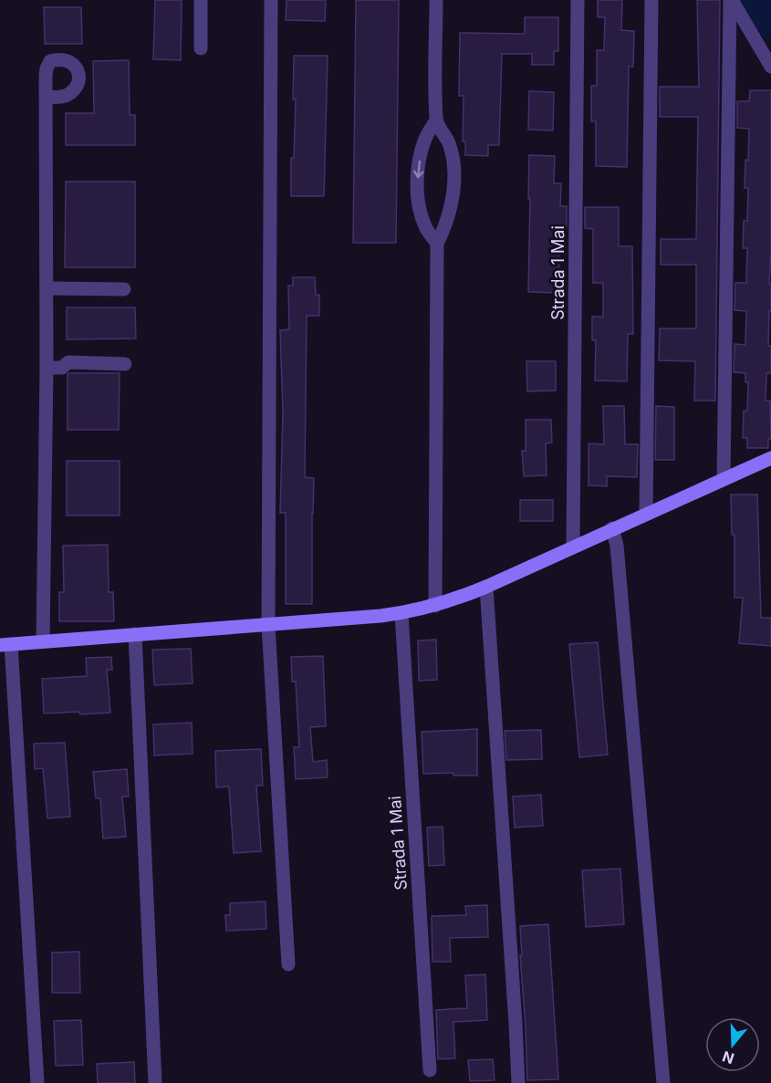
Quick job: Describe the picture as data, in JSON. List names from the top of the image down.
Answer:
{
  "streets": {
    "street": ["Strada 1 Mai"]
  },
  "north": "bottom"
}
